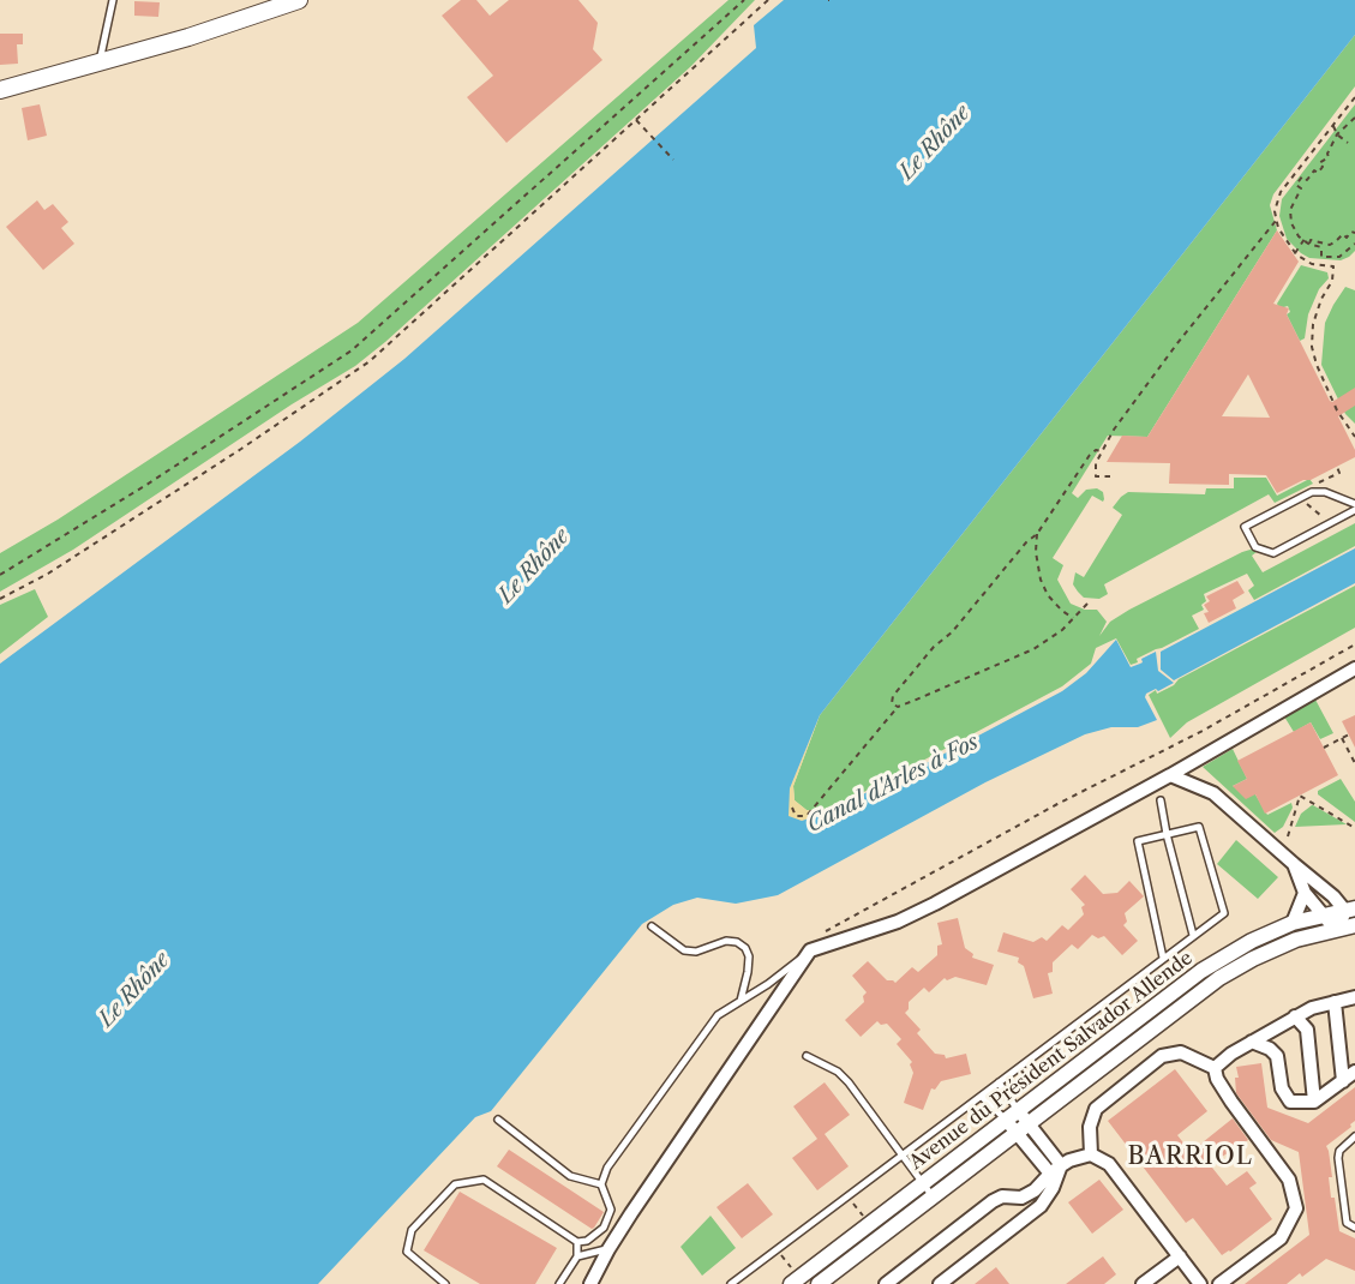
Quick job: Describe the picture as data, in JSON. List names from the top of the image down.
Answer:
{
  "streets": {
    "street": ["Avenue du Président Salvador Allende"]
  },
  "districts": ["BARRIOL"],
  "water": ["Le Rhône", "Canal d'Arles à Fos"]
}
